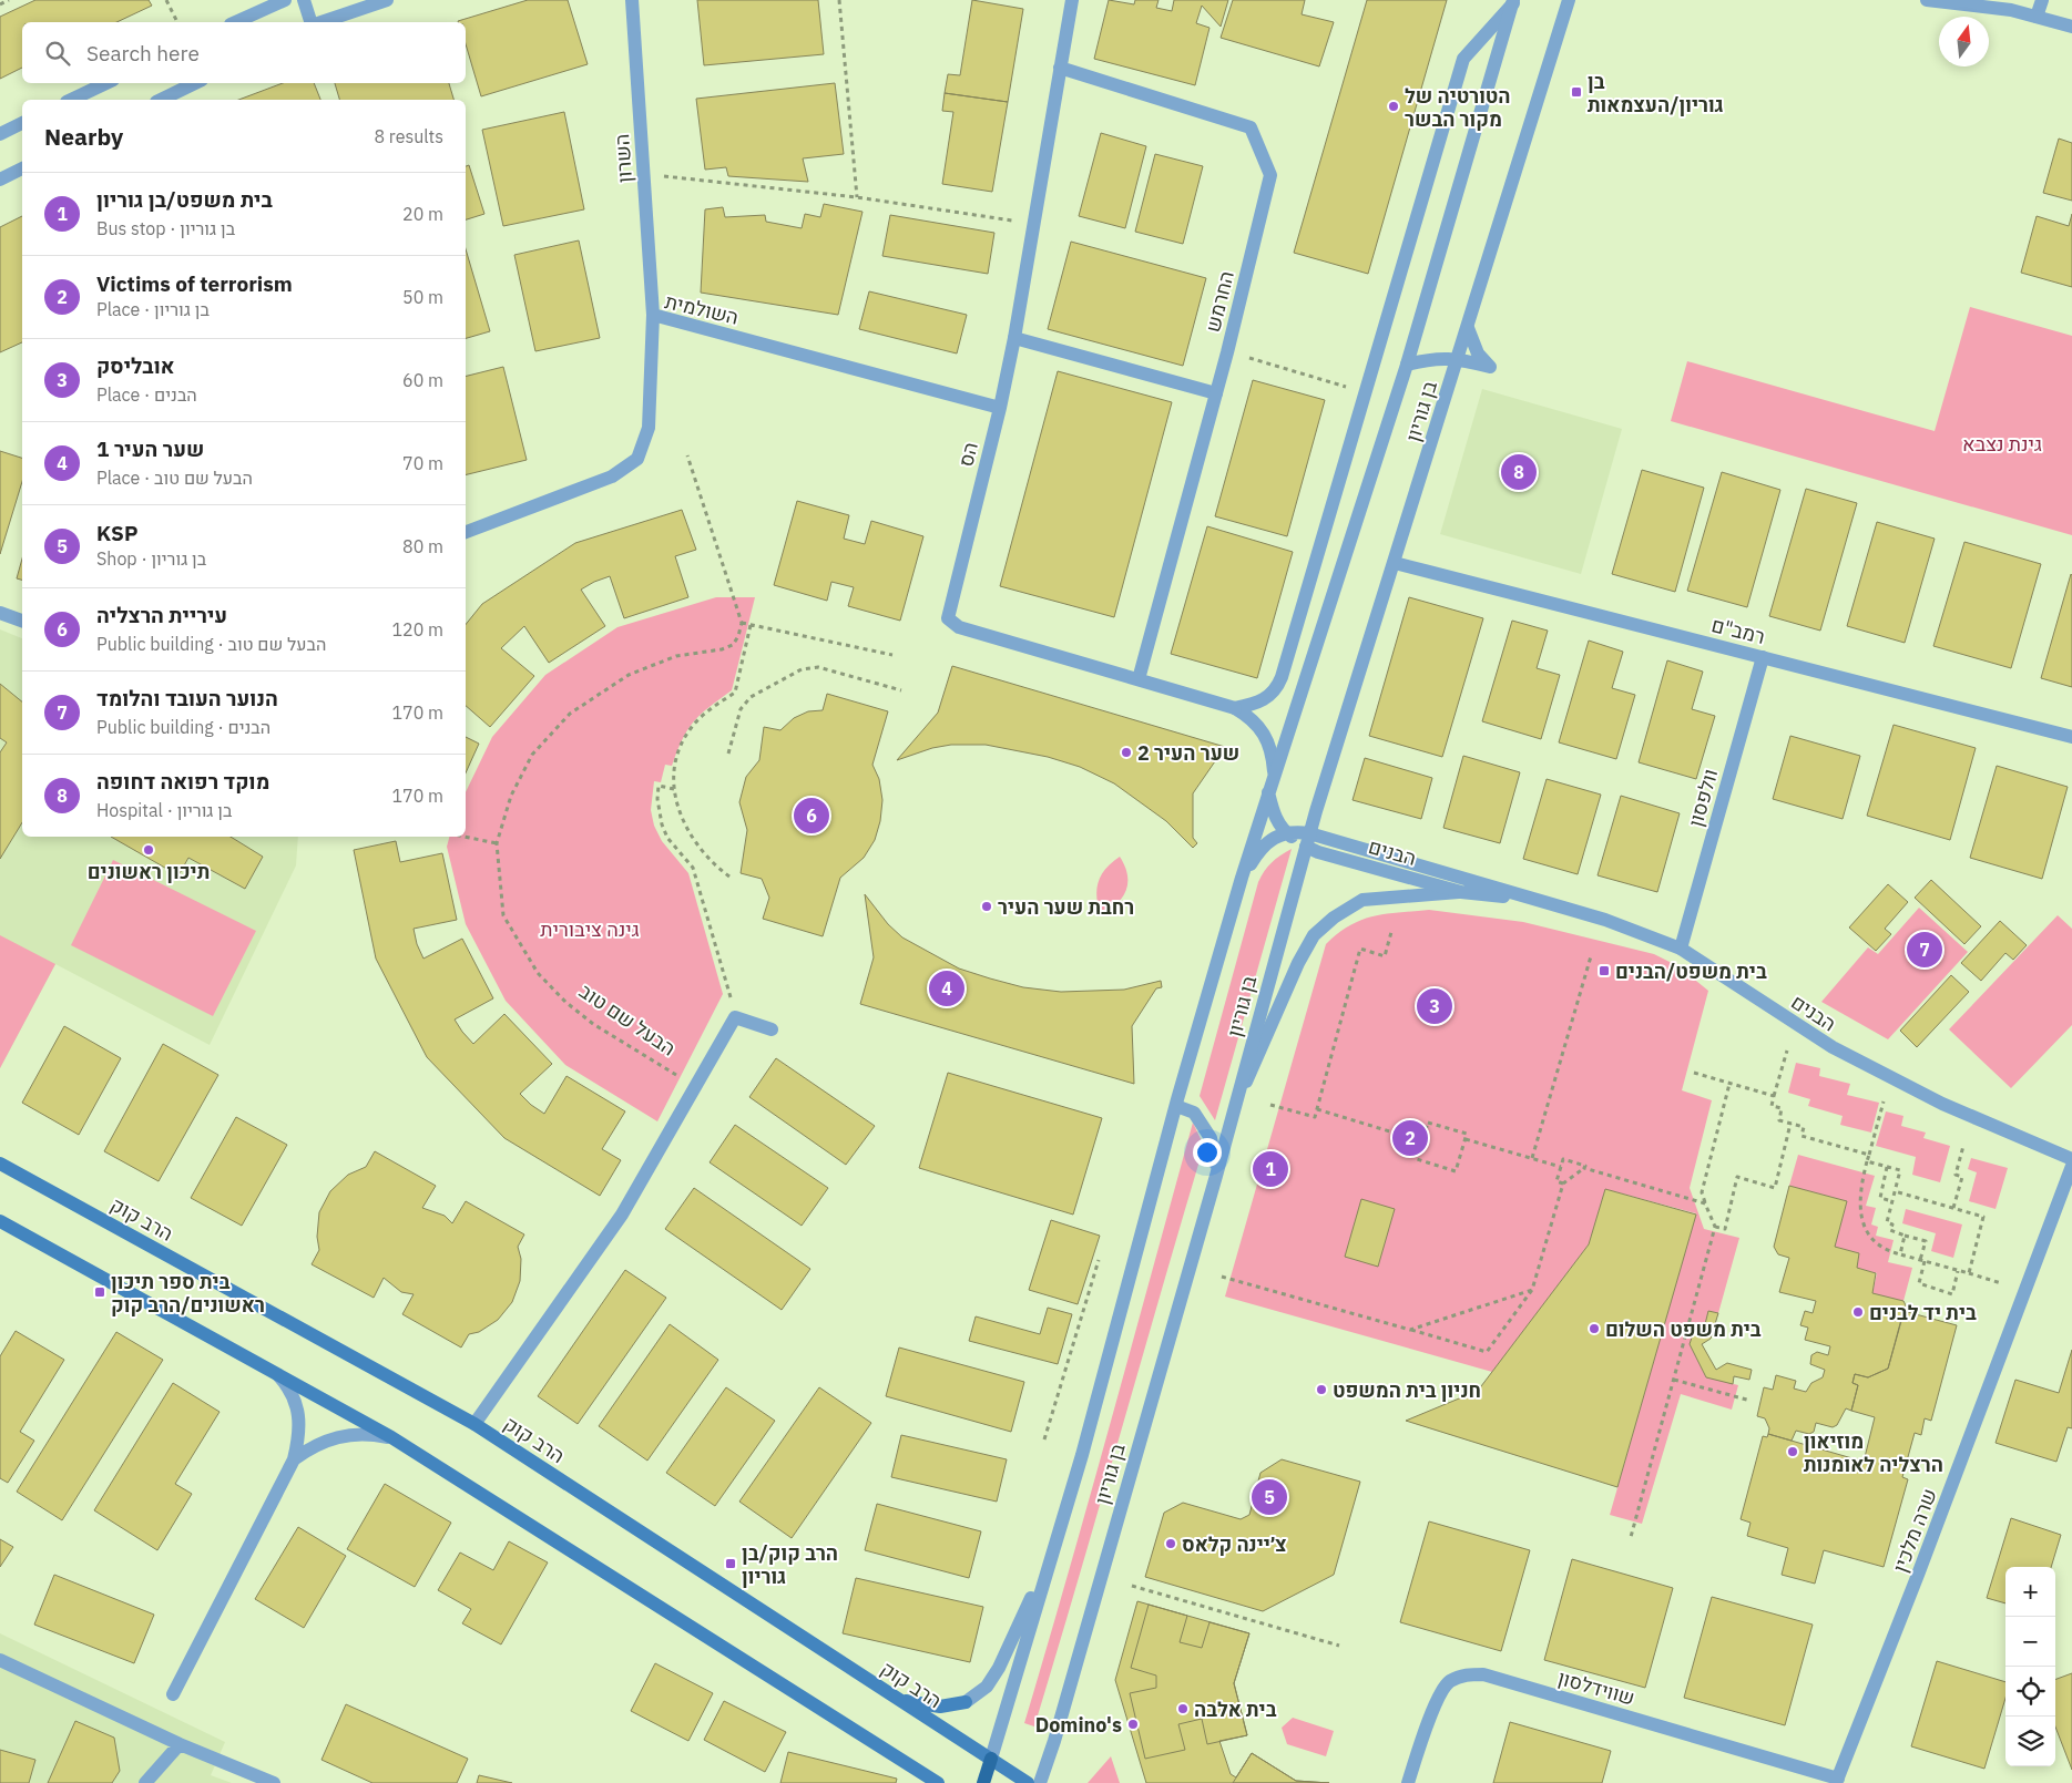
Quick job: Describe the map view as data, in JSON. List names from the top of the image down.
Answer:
{
  "streets": {
    "main road": ["בן גוריון", "הרב קוק"],
    "street": [
      "השרון",
      "החרמש",
      "השולמית",
      "הס",
      "רמב\"ם",
      "וולפסון",
      "הבנים",
      "שרה מלכין",
      "שווידלסון"
    ],
    "path": ["הבעל שם טוב"]
  },
  "crossings": [
    ["השרון", "השולמית"],
    ["החרמש", "הס"],
    ["השולמית", "הס"],
    ["בן גוריון", "רמב\"ם"],
    ["בן גוריון", "הבנים"],
    ["בן גוריון", "הרב קוק"],
    ["רמב\"ם", "וולפסון"],
    ["וולפסון", "הבנים"],
    ["שרה מלכין", "שווידלסון"]
  ],
  "parks": ["גינת נצבא", "גינה ציבורית"],
  "places": {
    "transit": [
      "בן גוריון/העצמאות",
      "בית משפט/הבנים",
      "בית ספר תיכון ראשונים/הרב קוק",
      "הרב קוק/בן גוריון"
    ],
    "other": [
      "הטורטיה של מקור הבשר",
      "שער העיר 2",
      "תיכון ראשונים",
      "רחבת שער העיר",
      "בית יד לבנים",
      "בית משפט השלום",
      "חניון בית המשפט",
      "מוזיאון הרצליה לאומנות",
      "צ׳יינה קלאס",
      "בית אלבה",
      "Domino's"
    ]
  },
  "north": "top",
  "page": {
    "search": "Search here",
    "heading": ["Nearby", "8 results"],
    "list": [
      {
        "mark": "1",
        "name": "בית משפט/בן גוריון",
        "note": "Bus stop · בן גוריון",
        "value": "20 m"
      },
      {
        "mark": "2",
        "name": "Victims of terrorism",
        "note": "Place · בן גוריון",
        "value": "50 m"
      },
      {
        "mark": "3",
        "name": "אובליסק",
        "note": "Place · הבנים",
        "value": "60 m"
      },
      {
        "mark": "4",
        "name": "שער העיר 1",
        "note": "Place · הבעל שם טוב",
        "value": "70 m"
      },
      {
        "mark": "5",
        "name": "KSP",
        "note": "Shop · בן גוריון",
        "value": "80 m"
      },
      {
        "mark": "6",
        "name": "עיריית הרצליה",
        "note": "Public building · הבעל שם טוב",
        "value": "120 m"
      },
      {
        "mark": "7",
        "name": "הנוער העובד והלומד",
        "note": "Public building · הבנים",
        "value": "170 m"
      },
      {
        "mark": "8",
        "name": "מוקד רפואה דחופה",
        "note": "Hospital · בן גוריון",
        "value": "170 m"
      }
    ],
    "pins": [
      "8",
      "6",
      "7",
      "4",
      "3",
      "2",
      "1",
      "5"
    ],
    "map_buttons": ["+", "−"]
  }
}
